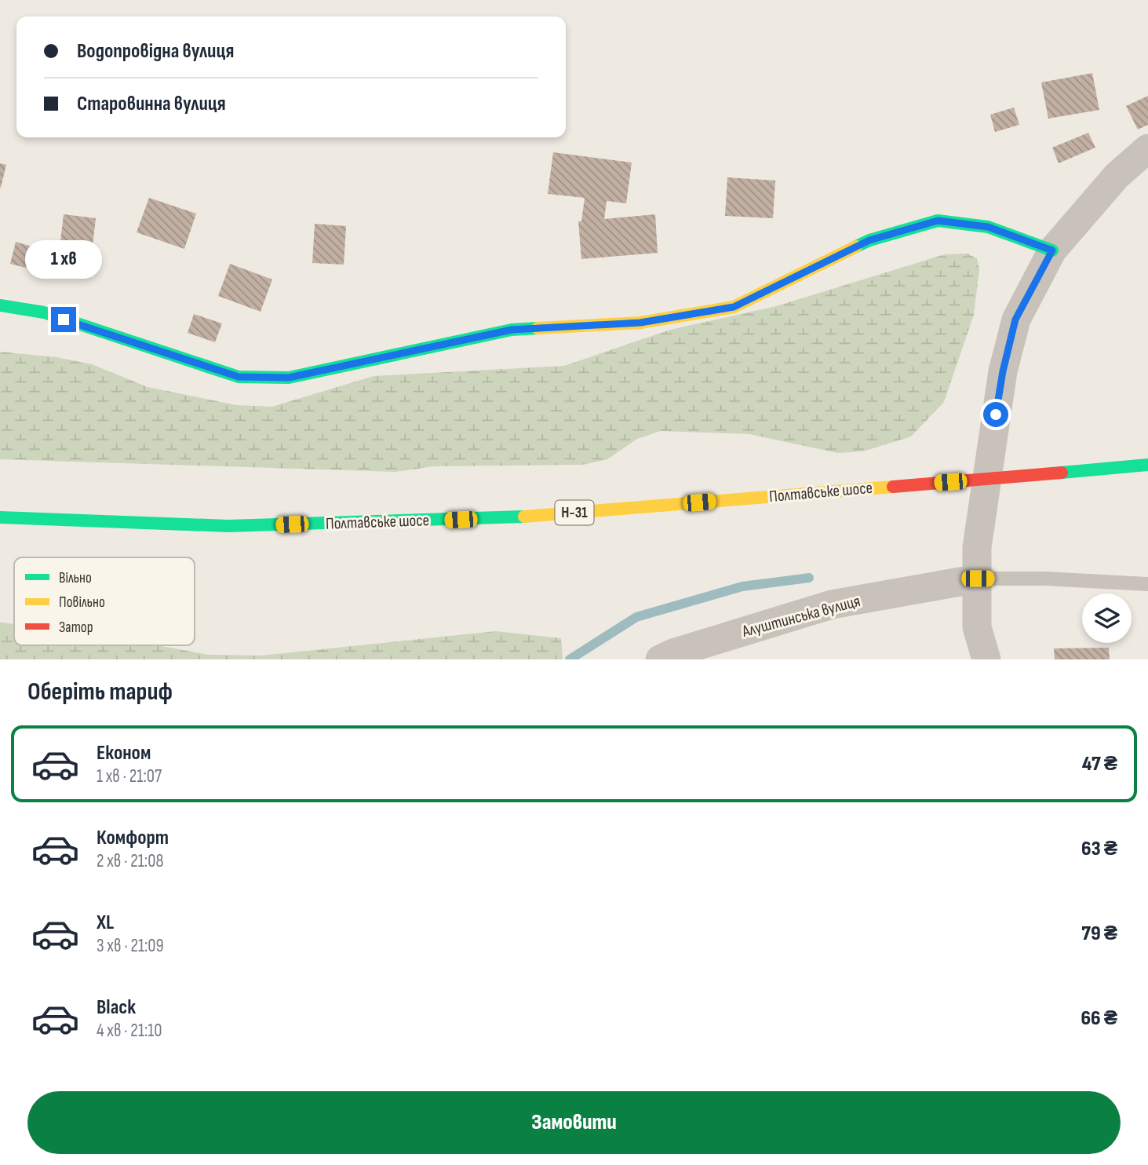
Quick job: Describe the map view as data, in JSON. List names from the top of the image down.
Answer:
{
  "streets": {
    "main road": ["Полтавське шосе", "Н-31"],
    "street": ["Алуштинська вулиця"]
  },
  "legend": ["Вільно", "Повільно", "Затор"],
  "page": {
    "banner": ["Водопровідна вулиця", "Старовинна вулиця"],
    "bubble": "1 хв",
    "heading": "Оберіть тариф",
    "list": [
      {
        "name": "Економ",
        "note": "1 хв · 21:07",
        "value": "47 ₴"
      },
      {
        "name": "Комфорт",
        "note": "2 хв · 21:08",
        "value": "63 ₴"
      },
      {
        "name": "XL",
        "note": "3 хв · 21:09",
        "value": "79 ₴"
      },
      {
        "name": "Black",
        "note": "4 хв · 21:10",
        "value": "66 ₴"
      }
    ],
    "buttons": "Замовити"
  }
}
